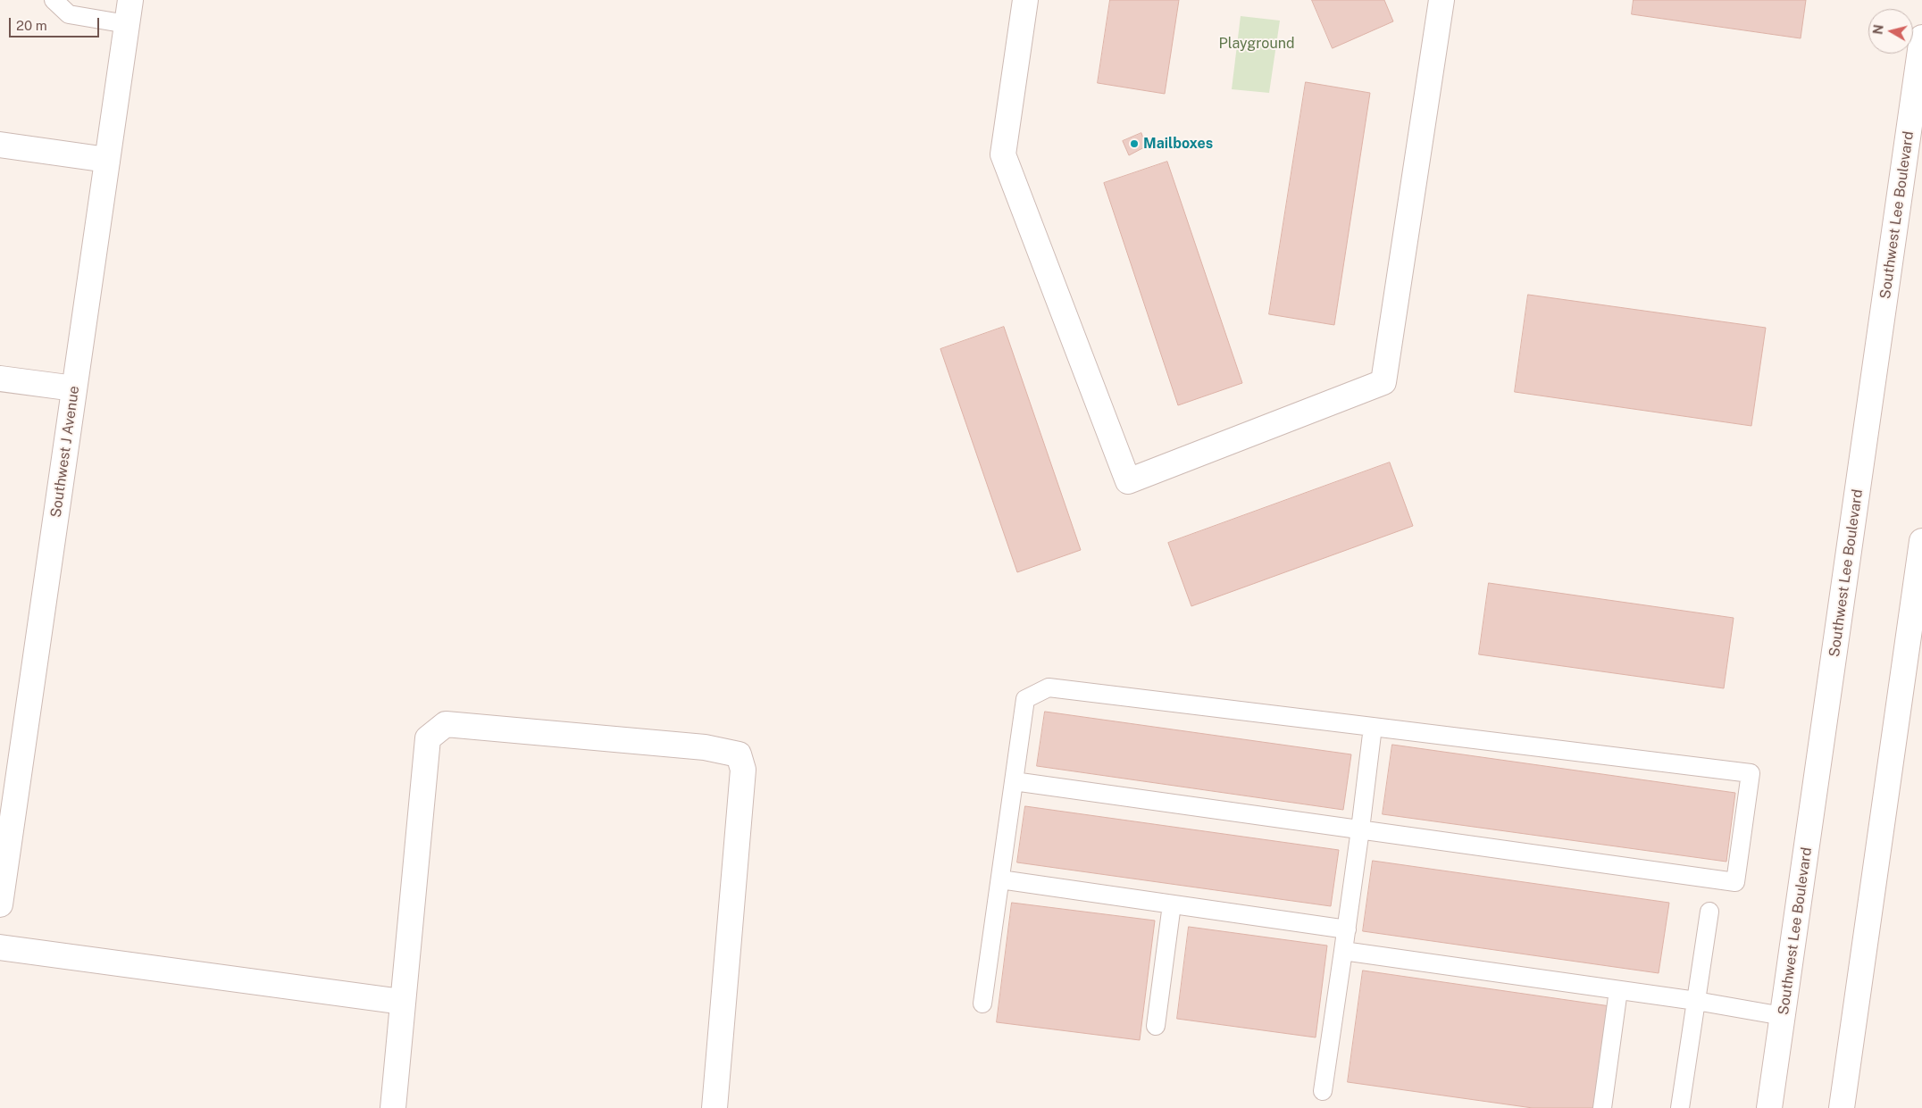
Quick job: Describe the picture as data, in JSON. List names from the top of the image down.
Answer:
{
  "streets": {
    "street": ["Southwest Lee Boulevard", "Southwest J Avenue"]
  },
  "parks": ["Playground"],
  "places": ["Mailboxes"],
  "scale_bar": "20 m",
  "north": "left"
}
